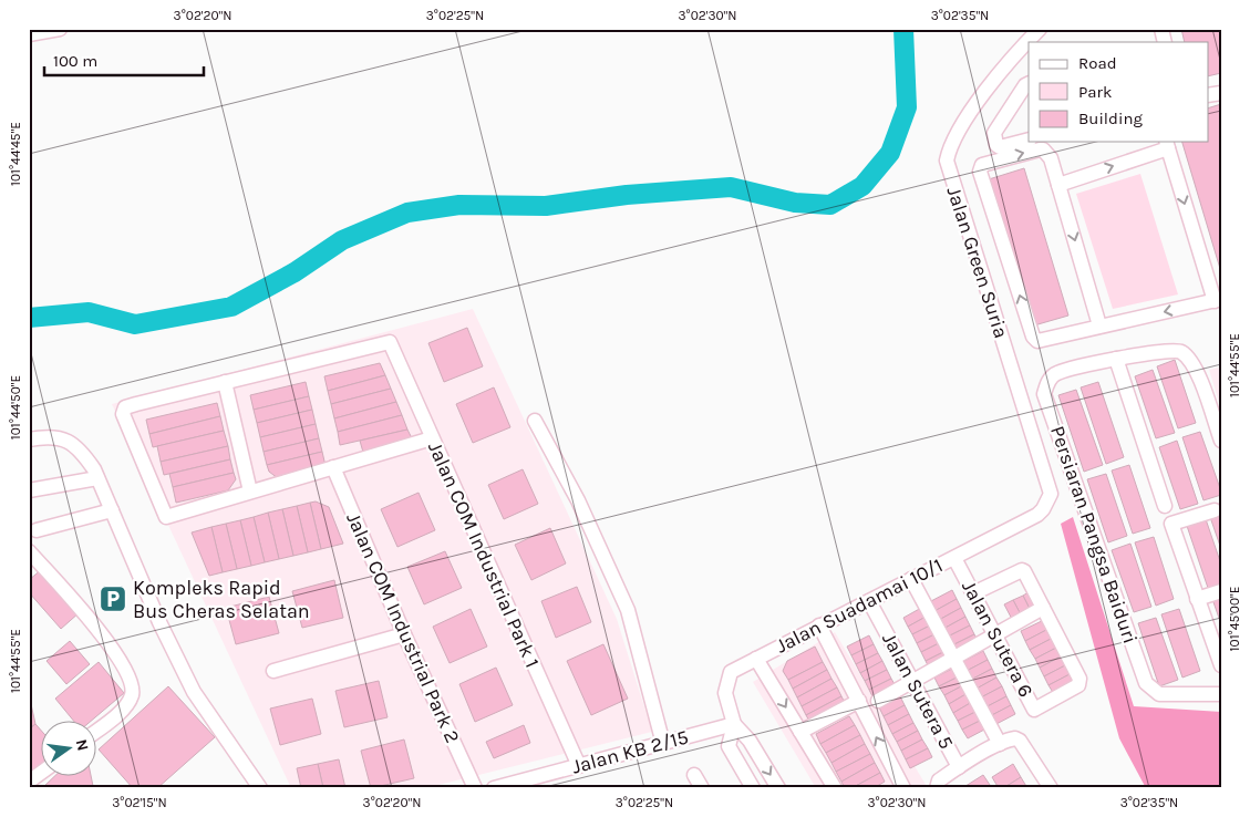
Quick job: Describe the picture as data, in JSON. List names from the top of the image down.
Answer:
{
  "streets": {
    "street": [
      "Jalan Green Suria",
      "Persiaran Pangsa Baiduri",
      "Jalan COM Industrial Park 1",
      "Jalan Suadamai 10/1",
      "Jalan COM Industrial Park 2",
      "Jalan Sutera 6",
      "Jalan Sutera 5",
      "Jalan KB 2/15"
    ]
  },
  "crossings": [
    ["Jalan Green Suria", "Jalan Suadamai 10/1"],
    ["Jalan COM Industrial Park 1", "Jalan KB 2/15"],
    ["Jalan Suadamai 10/1", "Jalan Sutera 6"],
    ["Jalan Suadamai 10/1", "Jalan Sutera 5"],
    ["Jalan Suadamai 10/1", "Jalan KB 2/15"]
  ],
  "places": {
    "parking": ["Kompleks Rapid Bus Cheras Selatan"]
  },
  "legend": ["Road", "Park", "Building"],
  "scale_bar": "100 m",
  "north": "right",
  "coordinates": [
    "3°02'20\"N",
    "3°02'25\"N",
    "3°02'30\"N",
    "3°02'35\"N",
    "101°44'45\"E",
    "101°44'55\"E",
    "101°44'50\"E",
    "101°45'00\"E",
    "3°02'15\"N"
  ]
}
